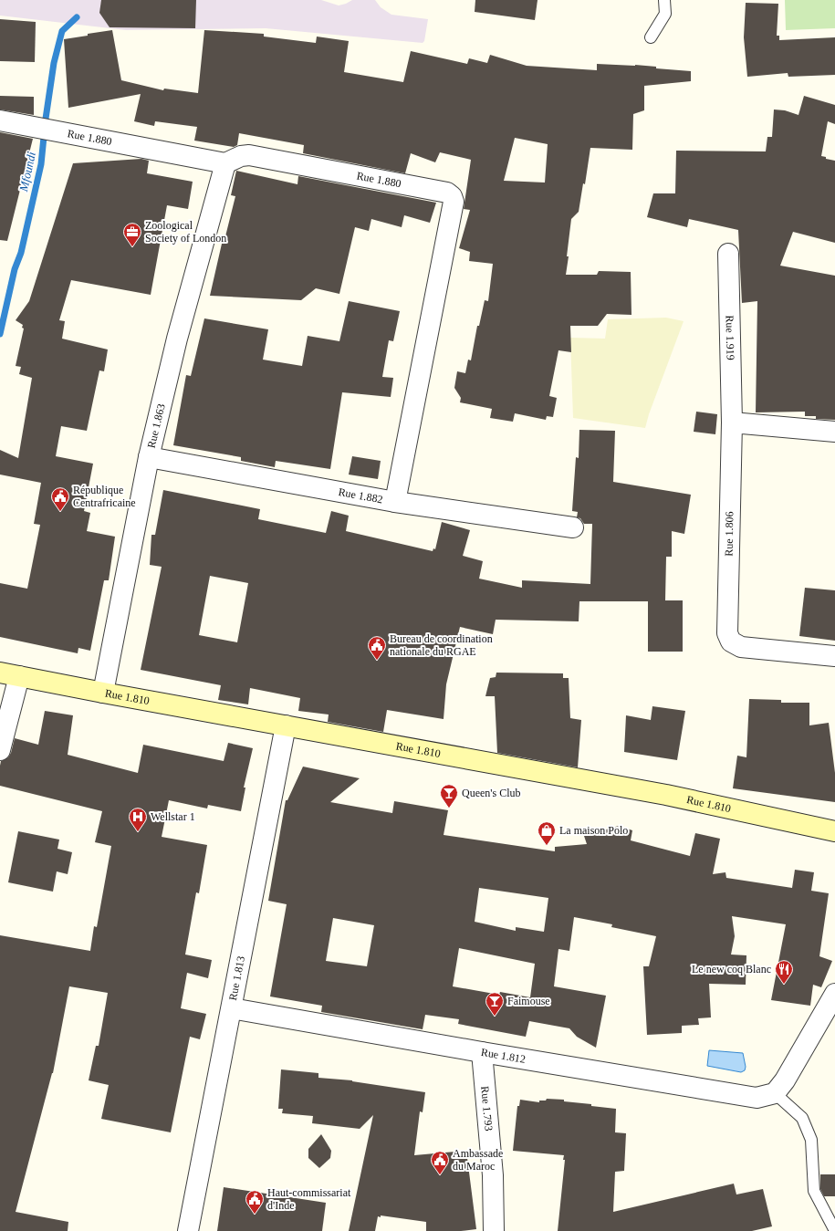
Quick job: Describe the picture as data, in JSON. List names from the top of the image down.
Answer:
{
  "streets": {
    "street": [
      "Rue 1.880",
      "Rue 1.919",
      "Rue 1.863",
      "Rue 1.882",
      "Rue 1.806",
      "Rue 1.810",
      "Rue 1.813",
      "Rue 1.812",
      "Rue 1.793"
    ]
  },
  "crossings": [
    ["Rue 1.880", "Rue 1.863"],
    ["Rue 1.880", "Rue 1.882"],
    ["Rue 1.919", "Rue 1.806"],
    ["Rue 1.863", "Rue 1.882"],
    ["Rue 1.863", "Rue 1.810"],
    ["Rue 1.810", "Rue 1.813"],
    ["Rue 1.813", "Rue 1.812"],
    ["Rue 1.812", "Rue 1.793"]
  ],
  "water": ["Mfoundi"],
  "places": {
    "office": ["Zoological Society of London"],
    "public building": [
      "République Centrafricaine",
      "Bureau de coordination nationale du RGAE",
      "Ambassade du Maroc",
      "Haut-commissariat d'Inde"
    ],
    "bar": ["Queen's Club", "Faimouse"],
    "hospital": ["Wellstar 1"],
    "shop": ["La maison Polo"],
    "restaurant": ["Le new coq Blanc"]
  }
}
